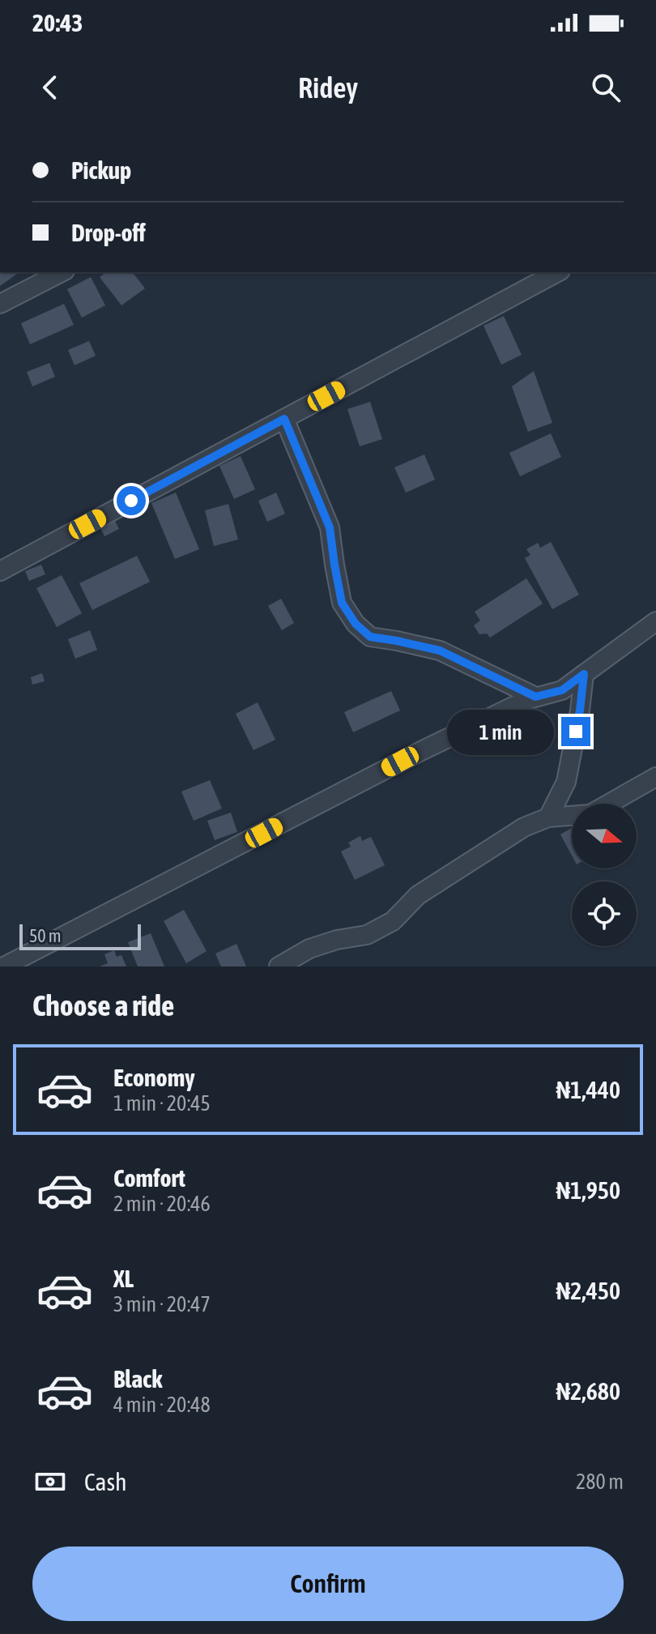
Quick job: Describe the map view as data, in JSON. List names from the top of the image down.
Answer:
{
  "scale_bar": "50 m",
  "north": "right",
  "page": {
    "status": "20:43",
    "header": "Ridey",
    "banner": ["Pickup", "Drop-off"],
    "bubble": "1 min",
    "scale": "50 m",
    "heading": "Choose a ride",
    "list": [
      {
        "name": "Economy",
        "note": "1 min · 20:45",
        "value": "₦1,440"
      },
      {
        "name": "Comfort",
        "note": "2 min · 20:46",
        "value": "₦1,950"
      },
      {
        "name": "XL",
        "note": "3 min · 20:47",
        "value": "₦2,450"
      },
      {
        "name": "Black",
        "note": "4 min · 20:48",
        "value": "₦2,680"
      }
    ],
    "pay": ["Cash", "280 m"],
    "buttons": "Confirm"
  }
}
